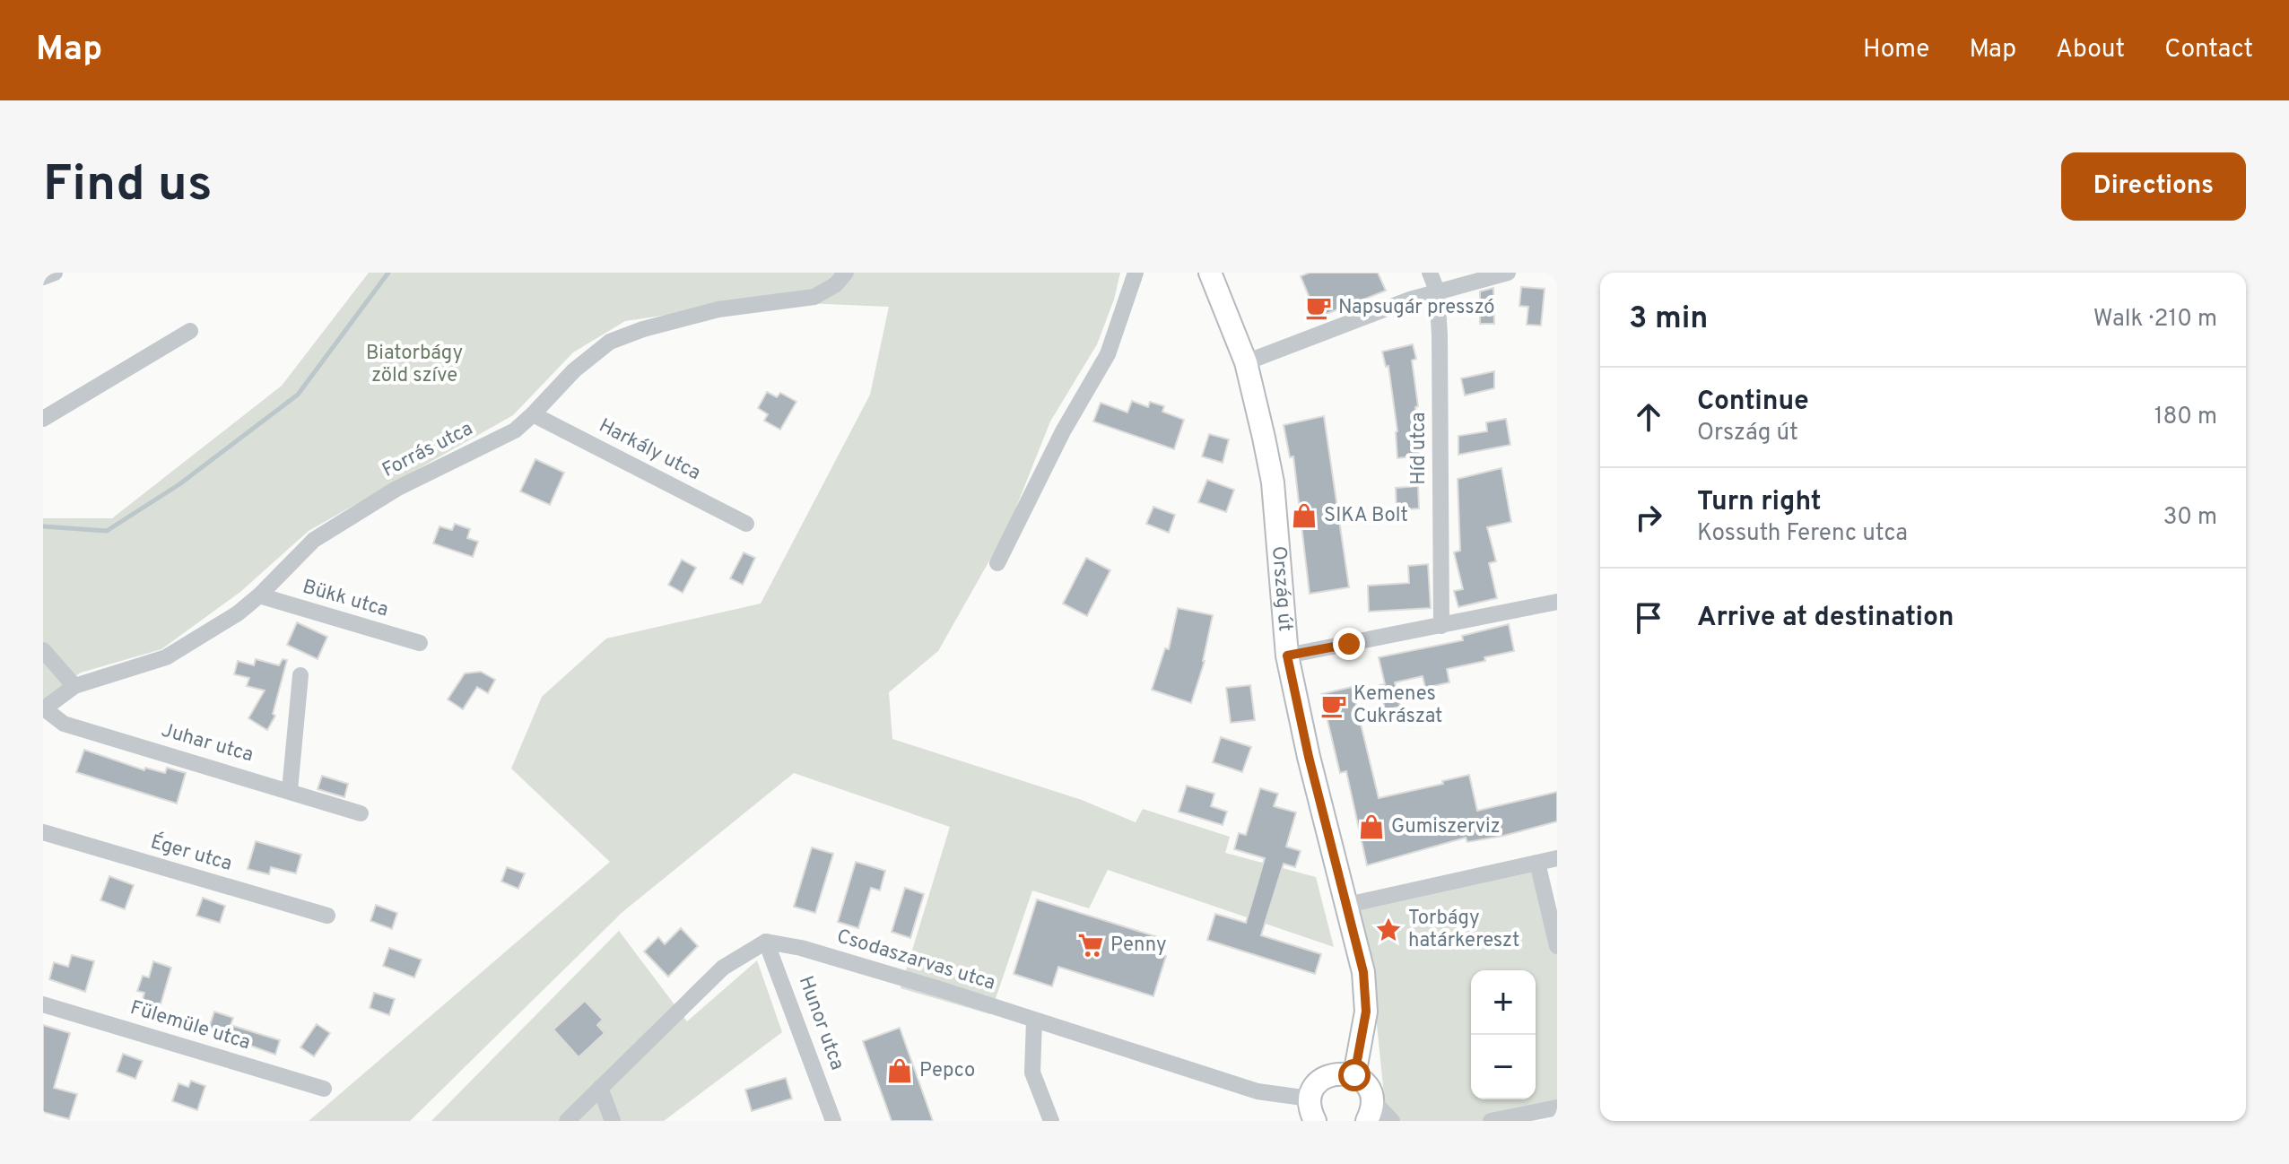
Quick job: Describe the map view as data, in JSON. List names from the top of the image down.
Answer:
{
  "streets": {
    "main road": ["Ország út"],
    "street": [
      "Híd utca",
      "Forrás utca",
      "Harkály utca",
      "Bükk utca",
      "Juhar utca",
      "Éger utca",
      "Csodaszarvas utca",
      "Hunor utca",
      "Fülemüle utca"
    ]
  },
  "crossings": [
    ["Forrás utca", "Harkály utca"],
    ["Forrás utca", "Bükk utca"],
    ["Forrás utca", "Juhar utca"],
    ["Csodaszarvas utca", "Hunor utca"]
  ],
  "parks": ["Biatorbágy zöld szíve"],
  "places": {
    "cafe": ["Napsugár presszó", "Kemenes Cukrászat"],
    "shop": ["SIKA Bolt", "Gumiszerviz", "Pepco"],
    "place": ["Torbágy határkereszt"],
    "supermarket": ["Penny"]
  },
  "page": {
    "header": "Map",
    "nav": [
      "Home",
      "Map",
      "About",
      "Contact"
    ],
    "buttons": "Directions",
    "title": "Find us",
    "heading": ["3 min", "Walk · 210 m"],
    "list": [
      ["Continue", "Ország út", "180 m"],
      ["Turn right", "Kossuth Ferenc utca", "30 m"],
      "Arrive at destination"
    ],
    "map_buttons": ["+", "−"]
  }
}
